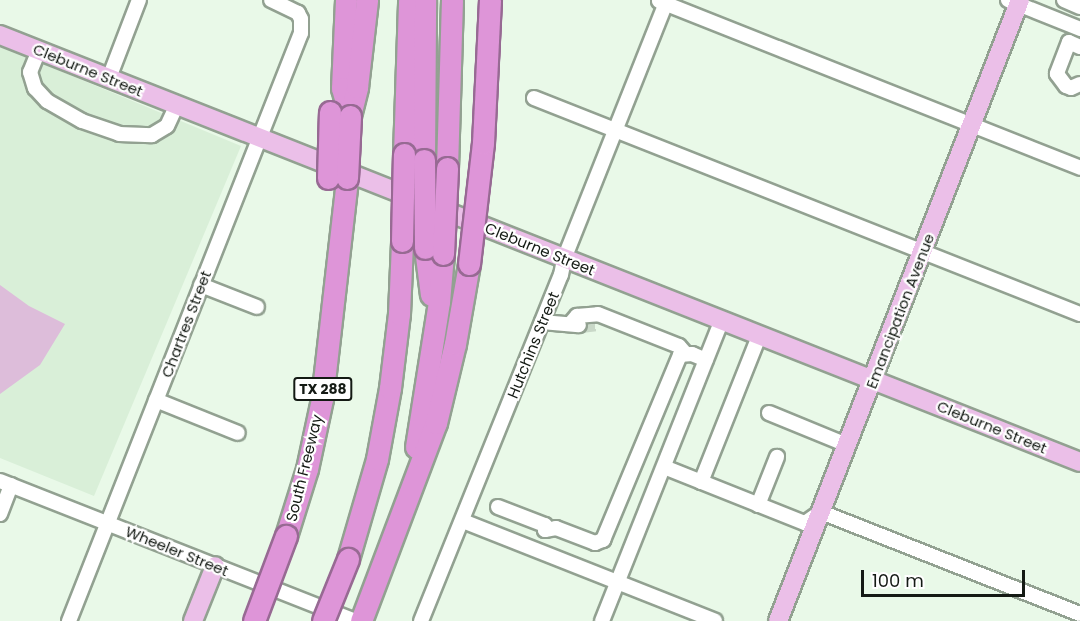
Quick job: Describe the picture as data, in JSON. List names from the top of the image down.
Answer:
{
  "streets": {
    "highway": ["TX 288", "South Freeway"],
    "main road": ["Cleburne Street", "Emancipation Avenue"],
    "street": ["Chartres Street", "Hutchins Street", "Wheeler Street"]
  },
  "crossings": [
    ["Cleburne Street", "Emancipation Avenue"],
    ["Cleburne Street", "Chartres Street"],
    ["Cleburne Street", "Hutchins Street"],
    ["Chartres Street", "Wheeler Street"]
  ],
  "scale_bar": "100 m"
}
